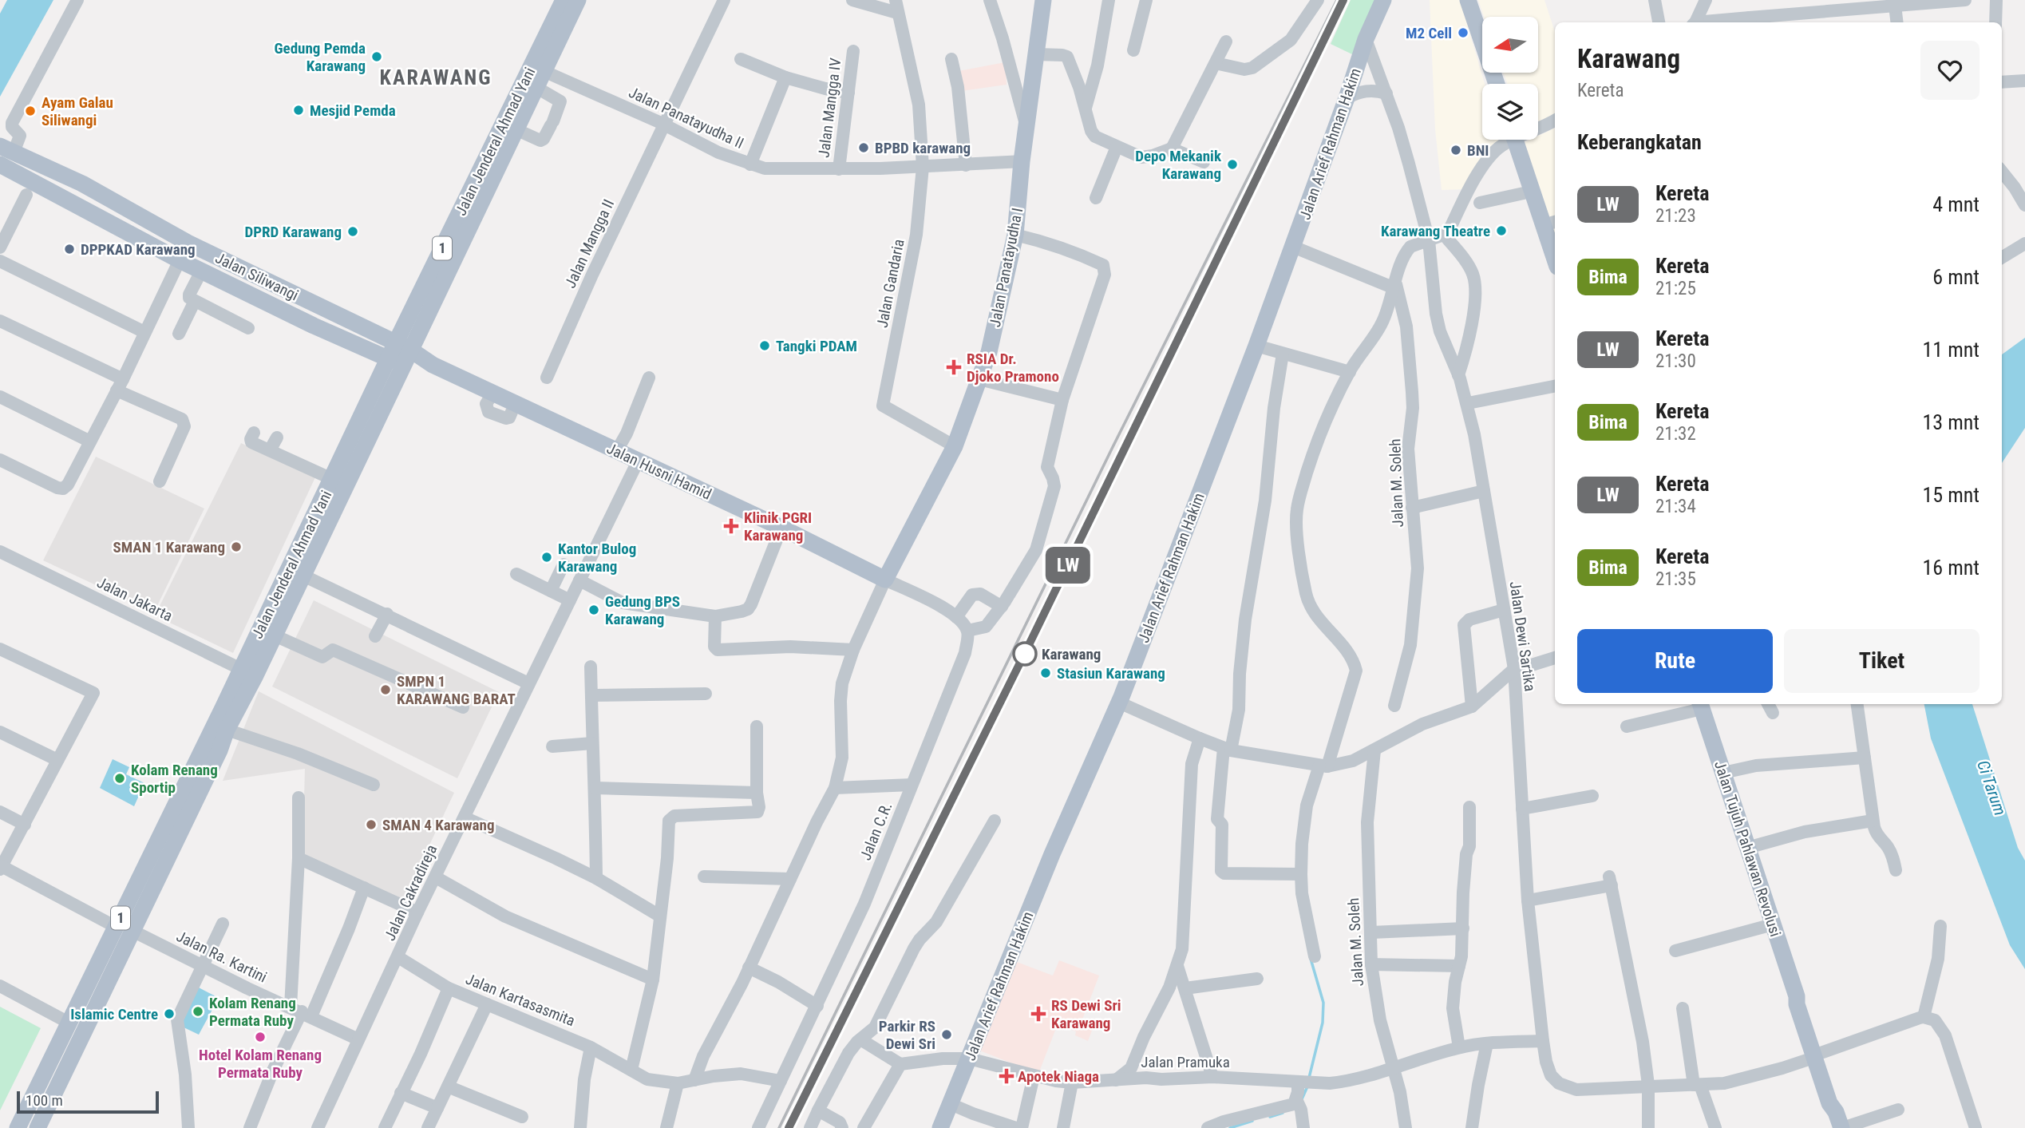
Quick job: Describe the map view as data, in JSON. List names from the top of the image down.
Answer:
{
  "streets": {
    "main road": [
      "Jalan Jenderal Ahmad Yani",
      "Jalan Arief Rahman Hakim",
      "1",
      "Jalan Panatayudha I",
      "Jalan Siliwangi",
      "Jalan Husni Hamid",
      "Jalan Tujuh Pahlawan Revolusi"
    ],
    "street": [
      "Jalan Mangga IV",
      "Jalan Panatayudha II",
      "Jalan Mangga II",
      "Jalan Gandaria",
      "Jalan M. Soleh",
      "Jalan Jakarta",
      "Jalan Dewi Sartika",
      "Jalan C.R.",
      "Jalan Cakradireja",
      "Jalan Ra. Kartini",
      "Jalan Kartasasmita",
      "Jalan Pramuka"
    ]
  },
  "crossings": [
    ["Jalan Mangga IV", "Jalan Panatayudha II"],
    ["Jalan Panatayudha II", "Jalan Jenderal Ahmad Yani"],
    ["Jalan Panatayudha II", "Jalan Mangga II"],
    ["Jalan Panatayudha II", "Jalan Panatayudha I"],
    ["Jalan Panatayudha II", "Jalan Gandaria"],
    ["Jalan Jenderal Ahmad Yani", "Jalan Siliwangi"],
    ["Jalan Jenderal Ahmad Yani", "Jalan Husni Hamid"],
    ["Jalan Jenderal Ahmad Yani", "Jalan Jakarta"],
    ["Jalan Jenderal Ahmad Yani", "Jalan Ra. Kartini"],
    ["Jalan Arief Rahman Hakim", "Jalan Dewi Sartika"],
    ["Jalan Arief Rahman Hakim", "Jalan Pramuka"],
    ["Jalan Panatayudha I", "Jalan Gandaria"],
    ["Jalan Panatayudha I", "Jalan Husni Hamid"],
    ["Jalan Siliwangi", "Jalan Husni Hamid"],
    ["Jalan Husni Hamid", "Jalan Cakradireja"],
    ["Jalan M. Soleh", "Jalan Pramuka"],
    ["Jalan Dewi Sartika", "Jalan Tujuh Pahlawan Revolusi"],
    ["Jalan Dewi Sartika", "Jalan Pramuka"],
    ["Jalan C.R.", "Jalan Kartasasmita"],
    ["Jalan Cakradireja", "Jalan Ra. Kartini"],
    ["Jalan Cakradireja", "Jalan Kartasasmita"]
  ],
  "districts": ["KARAWANG"],
  "water": ["Ci Tarum"],
  "places": {
    "other": [
      "M2 Cell",
      "Gedung Pemda Karawang",
      "Mesjid Pemda",
      "Ayam Galau Siliwangi",
      "BPBD karawang",
      "BNI",
      "Depo Mekanik Karawang",
      "Karawang Theatre",
      "DPRD Karawang",
      "DPPKAD Karawang",
      "Tangki PDAM",
      "SMAN 1 Karawang",
      "Kantor Bulog Karawang",
      "Gedung BPS Karawang",
      "Karawang",
      "Stasiun Karawang",
      "SMPN 1 KARAWANG BARAT",
      "Kolam Renang Sportip",
      "SMAN 4 Karawang",
      "Kolam Renang Permata Ruby",
      "Islamic Centre",
      "Parkir RS Dewi Sri",
      "Hotel Kolam Renang Permata Ruby"
    ],
    "health": [
      "RSIA Dr. Djoko Pramono",
      "Klinik PGRI Karawang",
      "RS Dewi Sri Karawang",
      "Apotek Niaga"
    ]
  },
  "scale_bar": "100 m",
  "north": "left",
  "page": {
    "on_map": "LW",
    "heading": [
      ["Karawang", "Kereta"],
      "Keberangkatan"
    ],
    "list": [
      {
        "mark": "LW",
        "name": "Kereta",
        "note": "21:23",
        "value": "4 mnt"
      },
      {
        "mark": "Bima",
        "name": "Kereta",
        "note": "21:25",
        "value": "6 mnt"
      },
      {
        "mark": "LW",
        "name": "Kereta",
        "note": "21:30",
        "value": "11 mnt"
      },
      {
        "mark": "Bima",
        "name": "Kereta",
        "note": "21:32",
        "value": "13 mnt"
      },
      {
        "mark": "LW",
        "name": "Kereta",
        "note": "21:34",
        "value": "15 mnt"
      },
      {
        "mark": "Bima",
        "name": "Kereta",
        "note": "21:35",
        "value": "16 mnt"
      }
    ],
    "buttons": ["Rute", "Tiket"],
    "scale": "100 m"
  }
}
